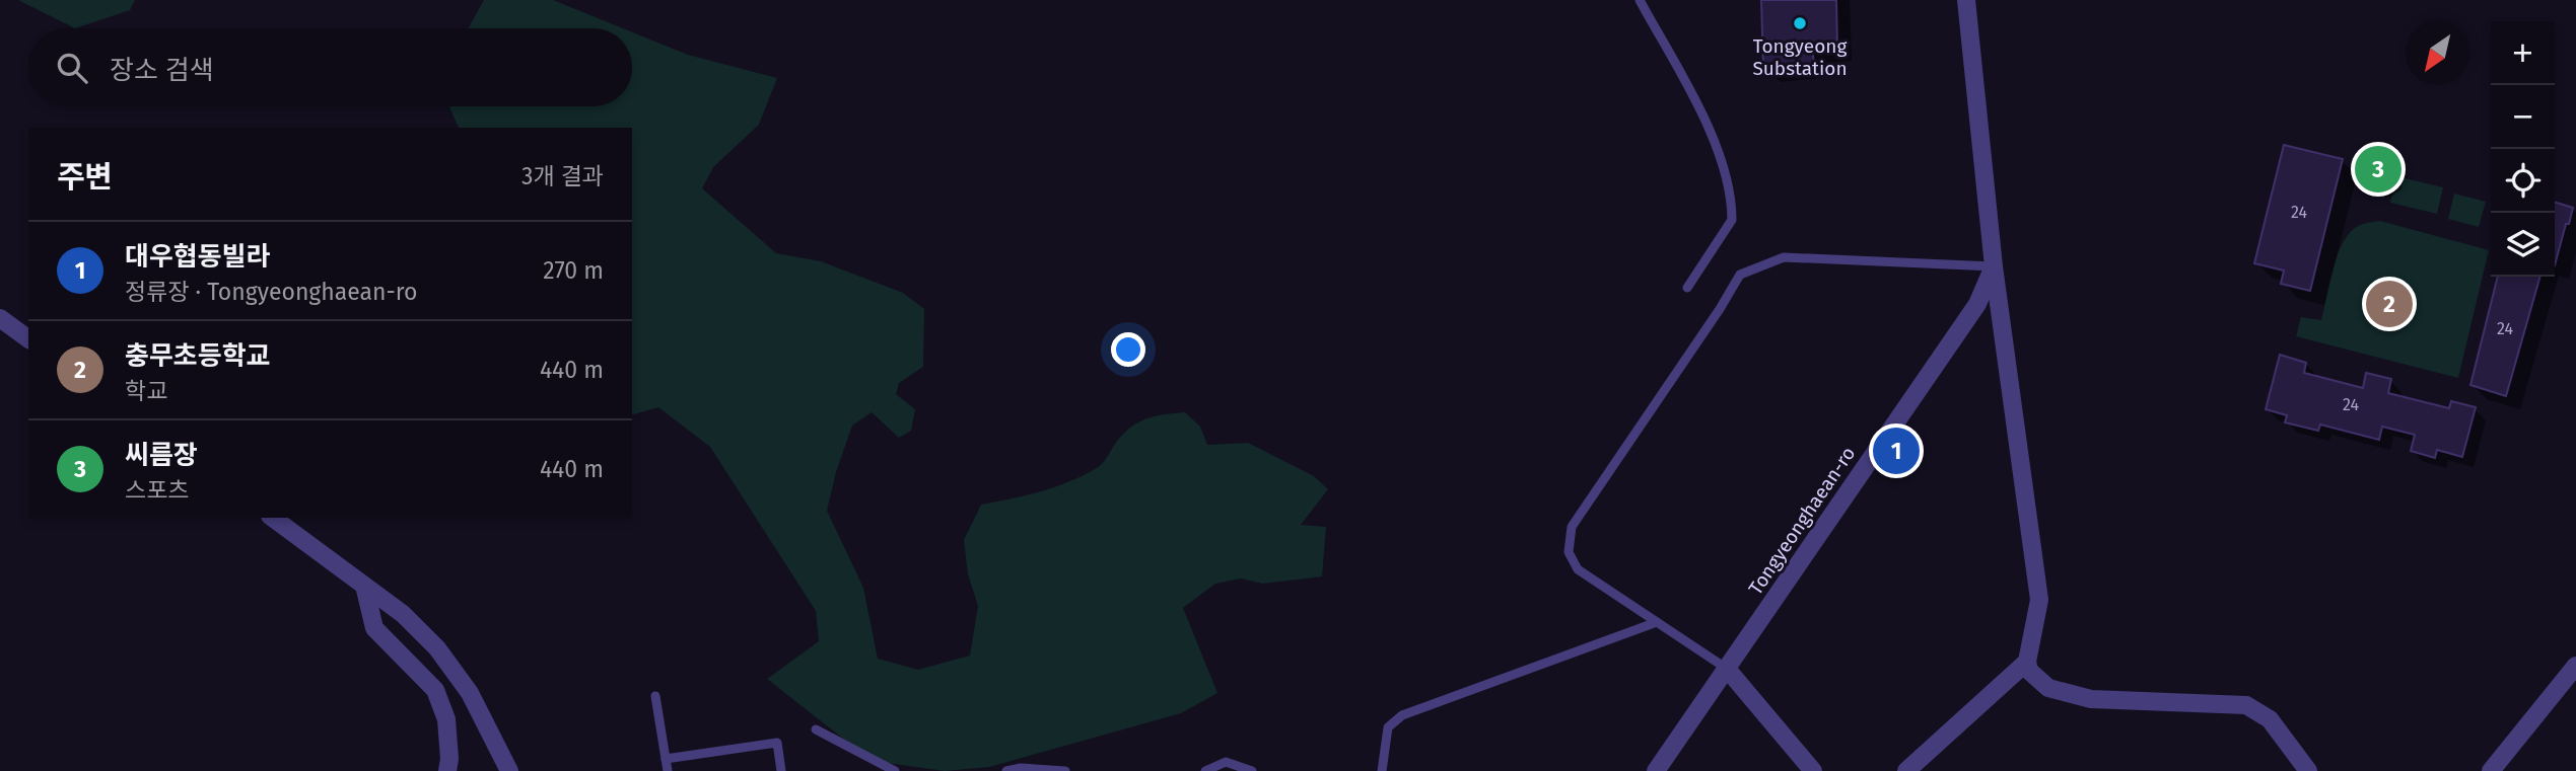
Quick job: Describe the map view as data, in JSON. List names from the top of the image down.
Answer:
{
  "streets": {
    "street": ["Tongyeonghaean-ro"]
  },
  "places": ["Tongyeong Substation"],
  "house_numbers": ["24", "24", "24"],
  "north": "bottom left",
  "page": {
    "map_buttons": ["+", "−"],
    "search": "장소 검색",
    "heading": ["주변", "3개 결과"],
    "pins": ["3", "2", "1"],
    "list": [
      {
        "mark": "1",
        "name": "대우협동빌라",
        "note": "정류장 · Tongyeonghaean-ro",
        "value": "270 m"
      },
      {
        "mark": "2",
        "name": "충무초등학교",
        "note": "학교",
        "value": "440 m"
      },
      {
        "mark": "3",
        "name": "씨름장",
        "note": "스포츠",
        "value": "440 m"
      }
    ]
  }
}
